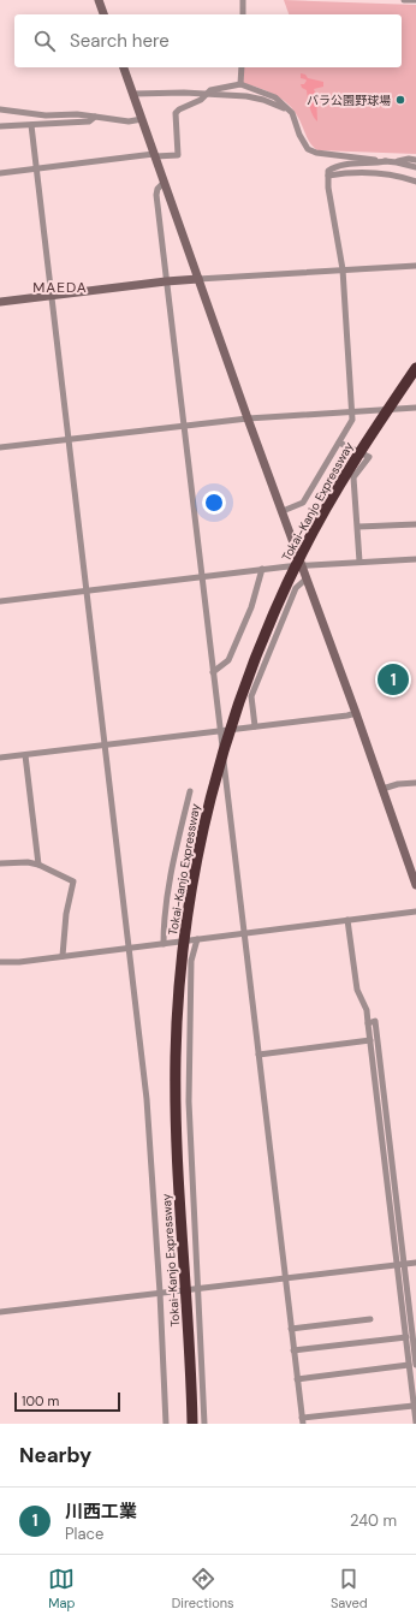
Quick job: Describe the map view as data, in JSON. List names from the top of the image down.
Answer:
{
  "streets": {
    "highway": ["Tokai-Kanjo Expressway"]
  },
  "districts": ["MAEDA"],
  "places": ["バラ公園野球場"],
  "scale_bar": "100 m",
  "page": {
    "search": "Search here",
    "pins": "1",
    "scale": "100 m",
    "heading": "Nearby",
    "list": [
      {
        "mark": "1",
        "name": "川西工業",
        "note": "Place",
        "value": "240 m"
      }
    ],
    "nav": ["Map", "Directions", "Saved"]
  }
}
